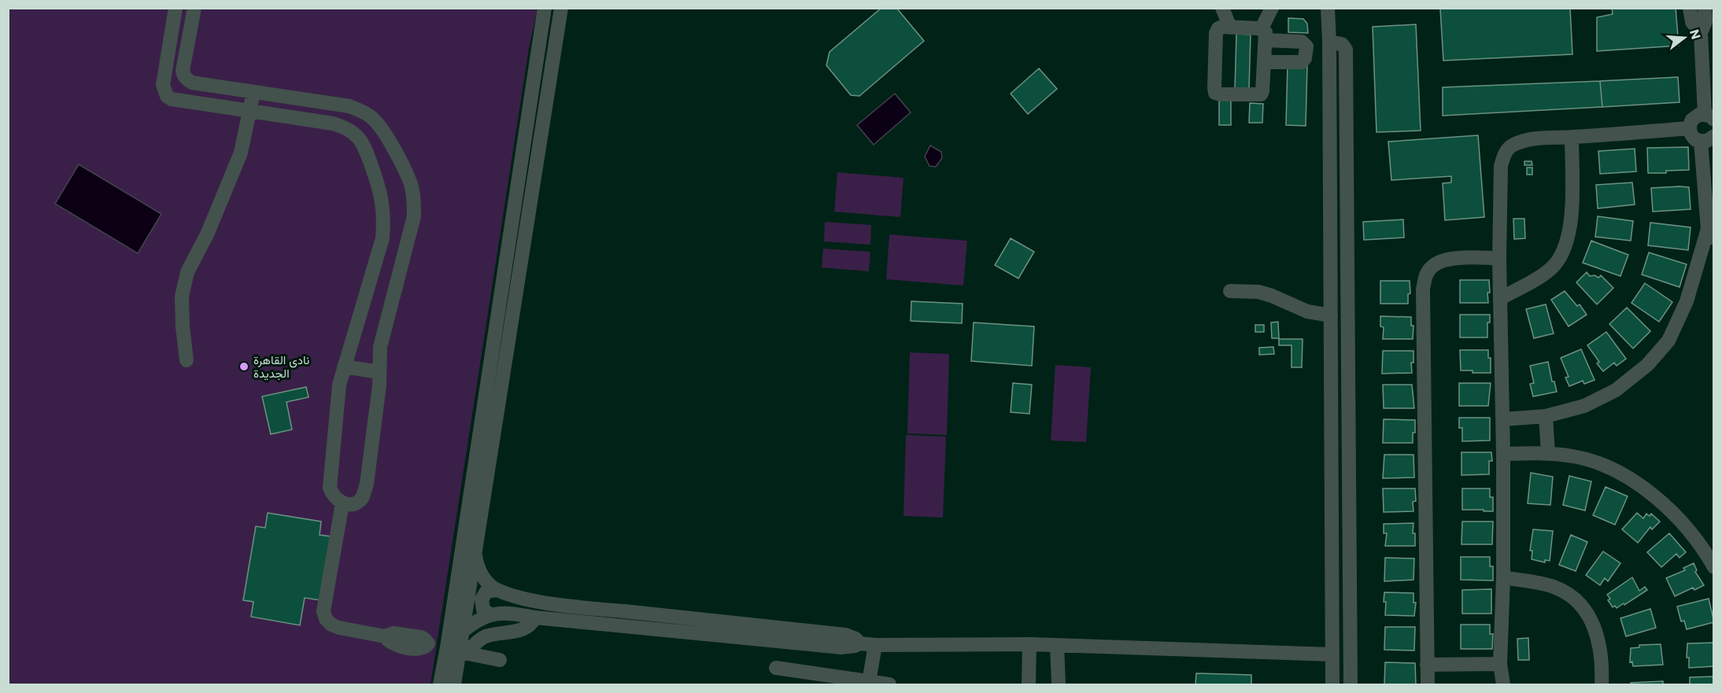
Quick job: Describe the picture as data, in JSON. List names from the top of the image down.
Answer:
{
  "places": ["نادى القاهرة الجديدة"],
  "north": "right"
}
